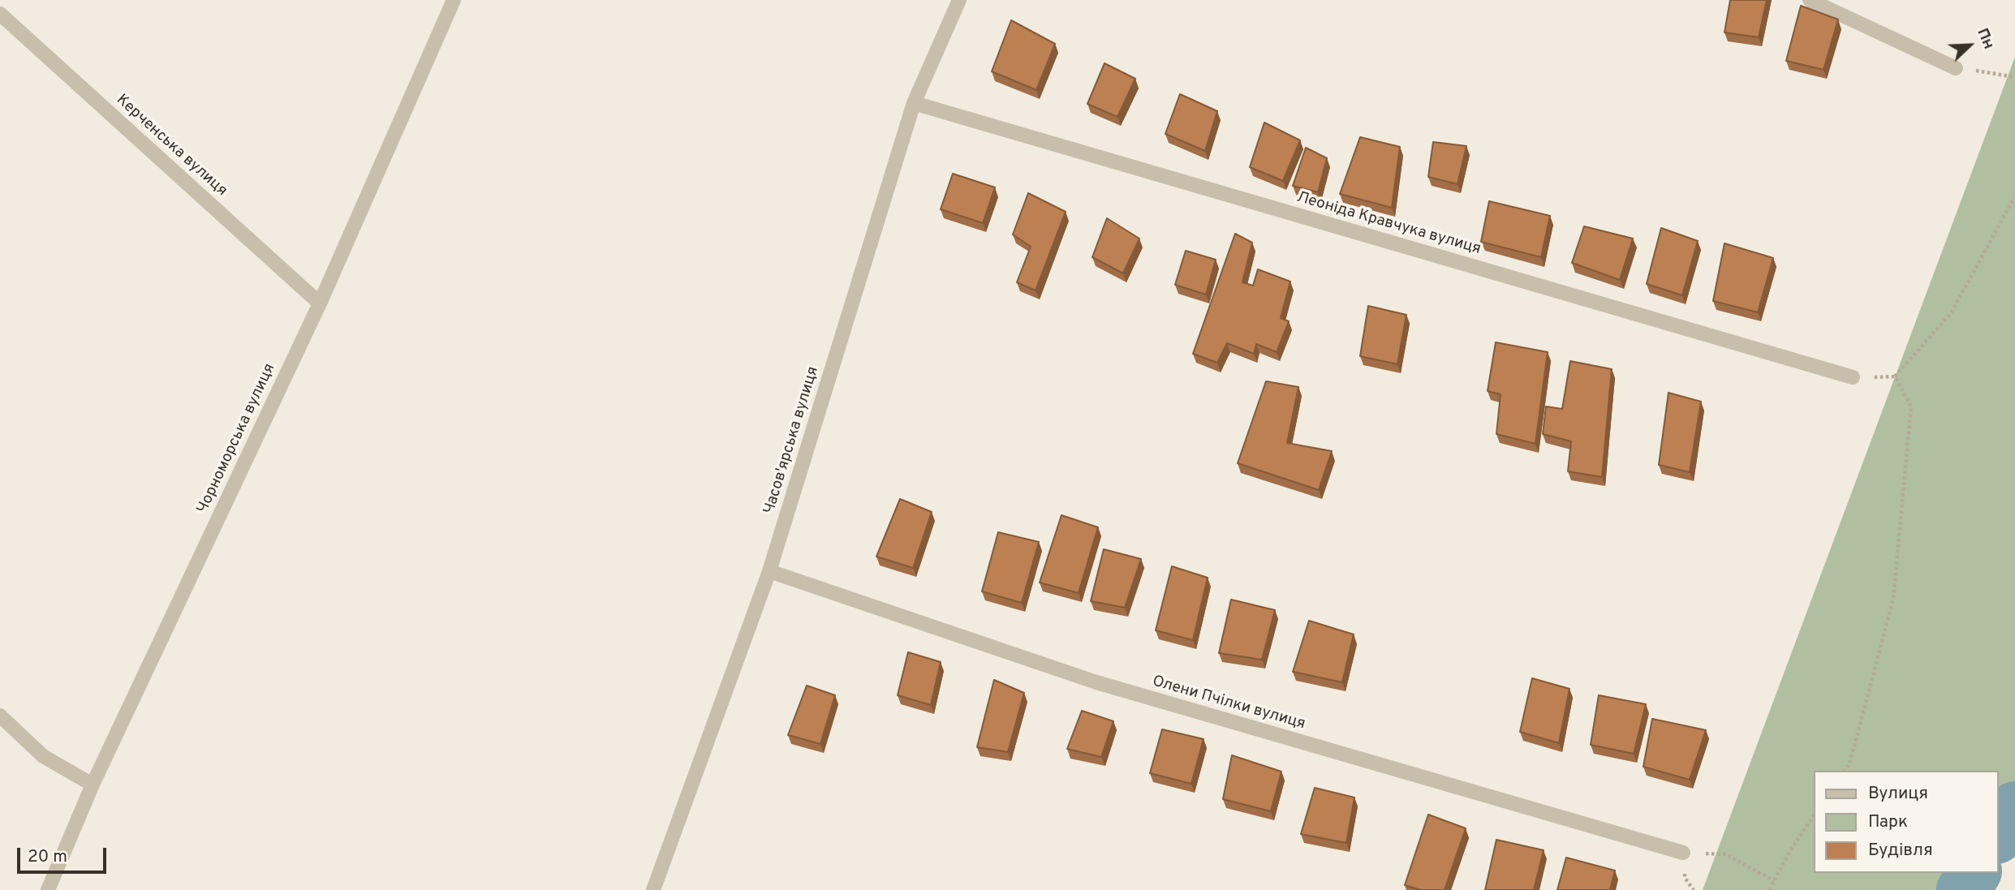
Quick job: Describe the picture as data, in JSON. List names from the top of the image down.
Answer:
{
  "streets": {
    "street": [
      "Керченська вулиця",
      "Леоніда Кравчука вулиця",
      "Чорноморська вулиця",
      "Часов'ярська вулиця",
      "Олени Пчілки вулиця"
    ]
  },
  "crossings": [
    ["Керченська вулиця", "Чорноморська вулиця"],
    ["Леоніда Кравчука вулиця", "Часов'ярська вулиця"],
    ["Часов'ярська вулиця", "Олени Пчілки вулиця"]
  ],
  "legend": ["Вулиця", "Парк", "Будівля"],
  "scale_bar": "20 m",
  "north": "top right"
}
